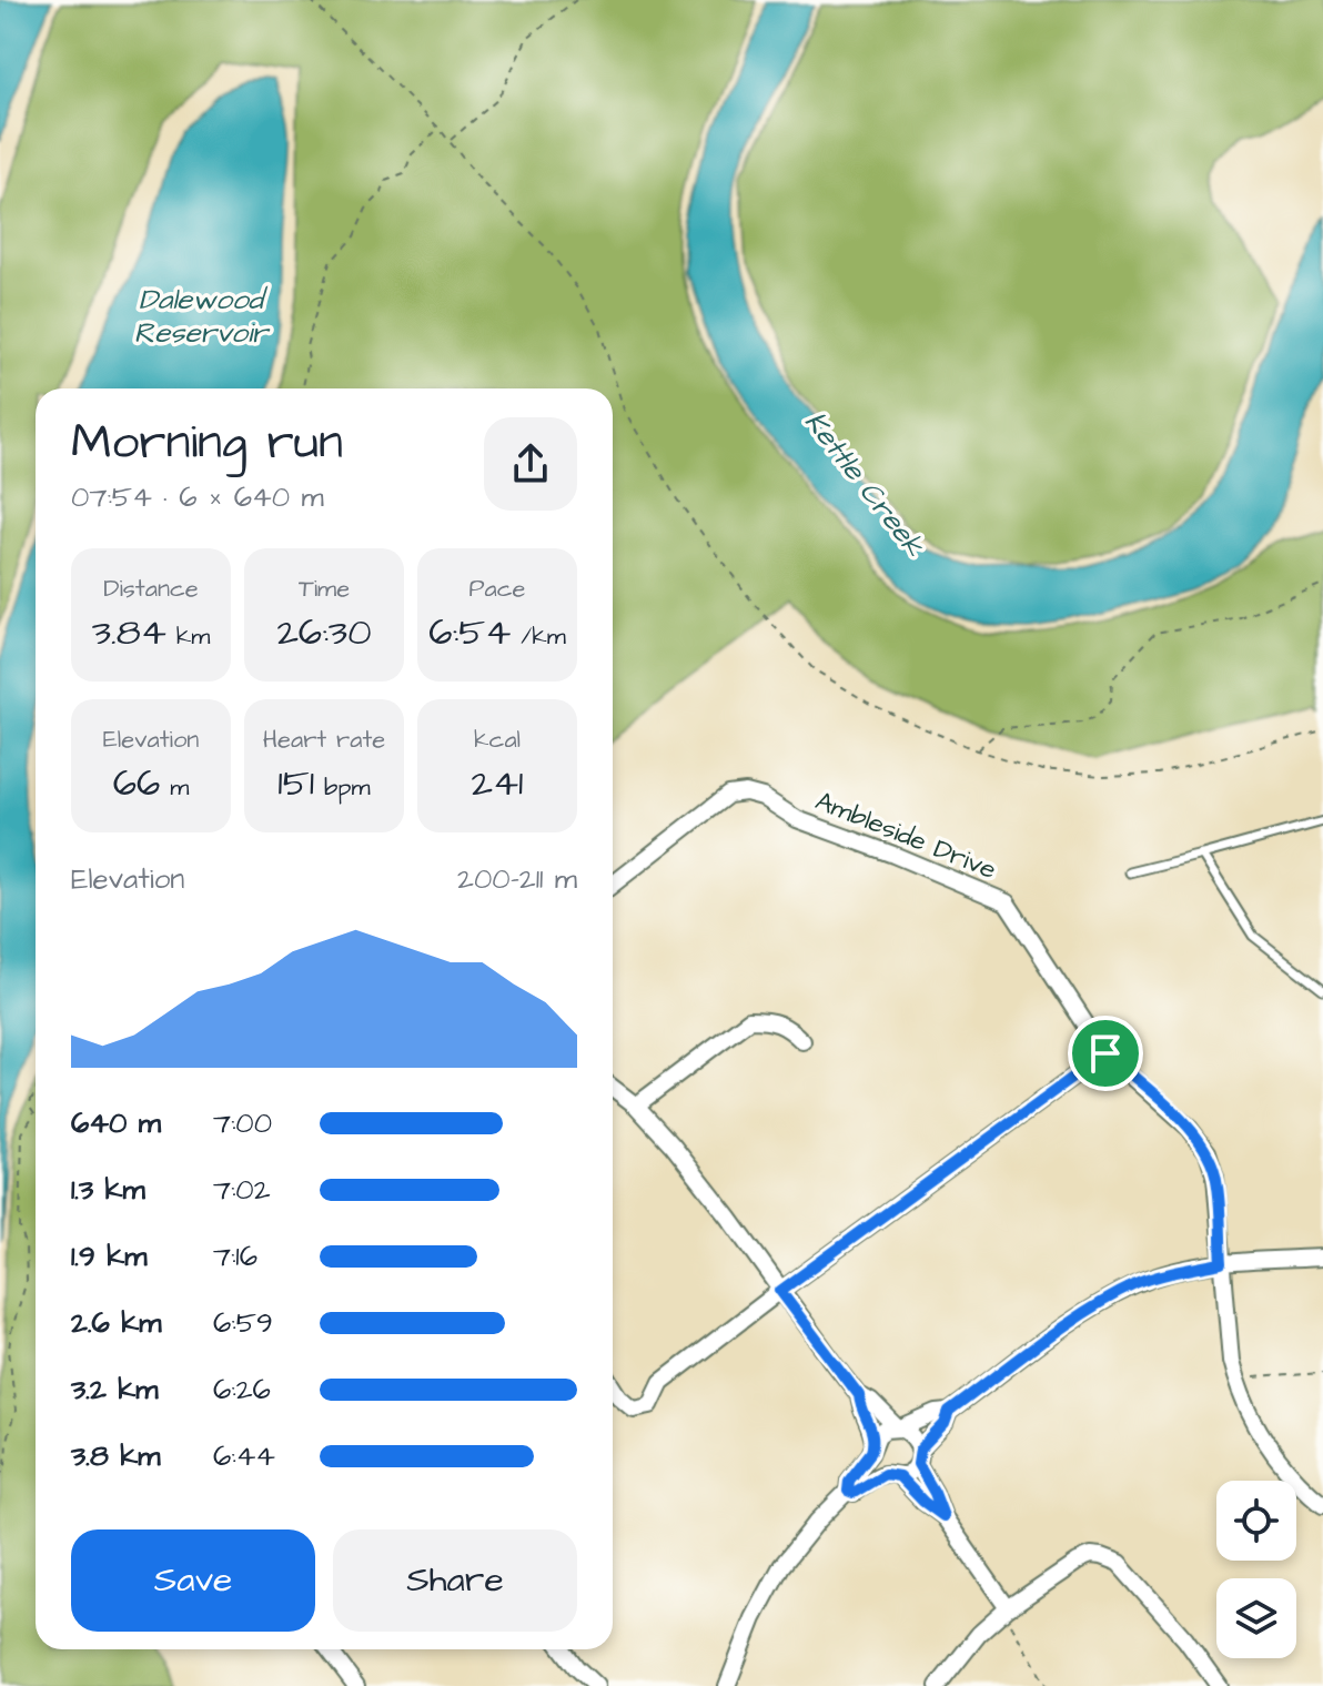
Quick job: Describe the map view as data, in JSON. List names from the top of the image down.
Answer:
{
  "streets": {
    "street": ["Ambleside Drive"]
  },
  "water": ["Dalewood Reservoir", "Kettle Creek"],
  "page": {
    "heading": ["Morning run", "07:54 · 6 × 640 m"],
    "stats": [
      ["Distance", "3.84 km"],
      ["Time", "26:30"],
      ["Pace", "6:54 /km"],
      ["Elevation", "66 m"],
      ["Heart rate", "151 bpm"],
      ["kcal", "241"]
    ],
    "chart": ["Elevation", "200–211 m"],
    "list": [
      {
        "name": "640 m",
        "note": "7:00"
      },
      {
        "name": "1.3 km",
        "note": "7:02"
      },
      {
        "name": "1.9 km",
        "note": "7:16"
      },
      {
        "name": "2.6 km",
        "note": "6:59"
      },
      {
        "name": "3.2 km",
        "note": "6:26"
      },
      {
        "name": "3.8 km",
        "note": "6:44"
      }
    ],
    "buttons": ["Save", "Share"]
  }
}
